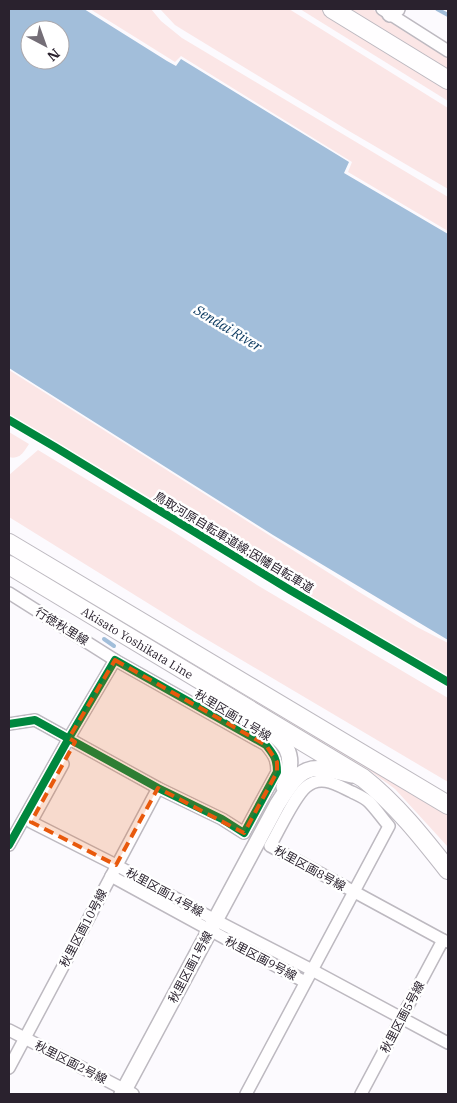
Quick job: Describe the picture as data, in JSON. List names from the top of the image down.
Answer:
{
  "streets": {
    "main road": ["Akisato Yoshikata Line"],
    "street": [
      "行徳秋里線",
      "秋里区画11号線",
      "秋里区画8号線",
      "秋里区画14号線",
      "秋里区画10号線",
      "秋里区画9号線",
      "秋里区画1号線",
      "秋里区画5号線",
      "秋里区画2号線"
    ],
    "cycle path": ["鳥取河原自転車道線;因幡自転車道"]
  },
  "crossings": [
    ["行徳秋里線", "秋里区画11号線"],
    ["秋里区画8号線", "秋里区画14号線"],
    ["秋里区画8号線", "秋里区画9号線"],
    ["秋里区画8号線", "秋里区画1号線"],
    ["秋里区画14号線", "秋里区画10号線"],
    ["秋里区画14号線", "秋里区画9号線"],
    ["秋里区画14号線", "秋里区画1号線"],
    ["秋里区画14号線", "秋里区画5号線"],
    ["秋里区画10号線", "秋里区画9号線"],
    ["秋里区画10号線", "秋里区画2号線"],
    ["秋里区画9号線", "秋里区画1号線"],
    ["秋里区画1号線", "秋里区画2号線"]
  ],
  "water": ["Sendai River"],
  "north": "bottom right"
}
